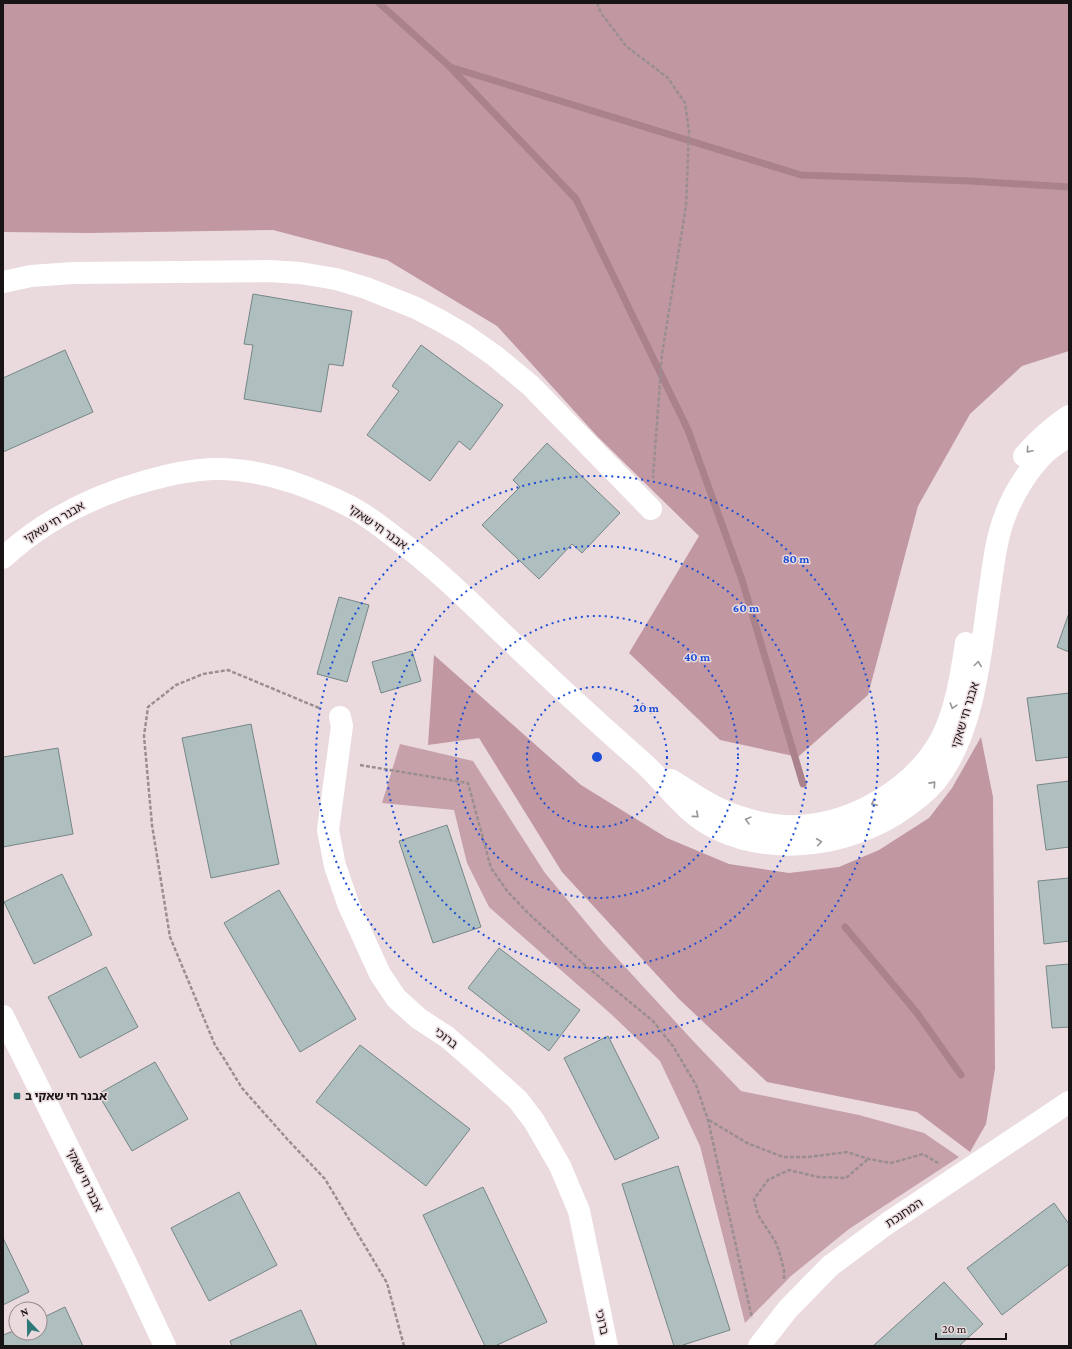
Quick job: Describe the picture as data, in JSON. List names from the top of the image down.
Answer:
{
  "streets": {
    "street": ["אבנר חי שאקי", "ברוכי", "המחנכת"]
  },
  "places": {
    "transit": ["אבנר חי שאקי ב"]
  },
  "scale_bar": "20 m",
  "north": "top",
  "rings": [
    "80 m",
    "60 m",
    "40 m",
    "20 m"
  ]
}
